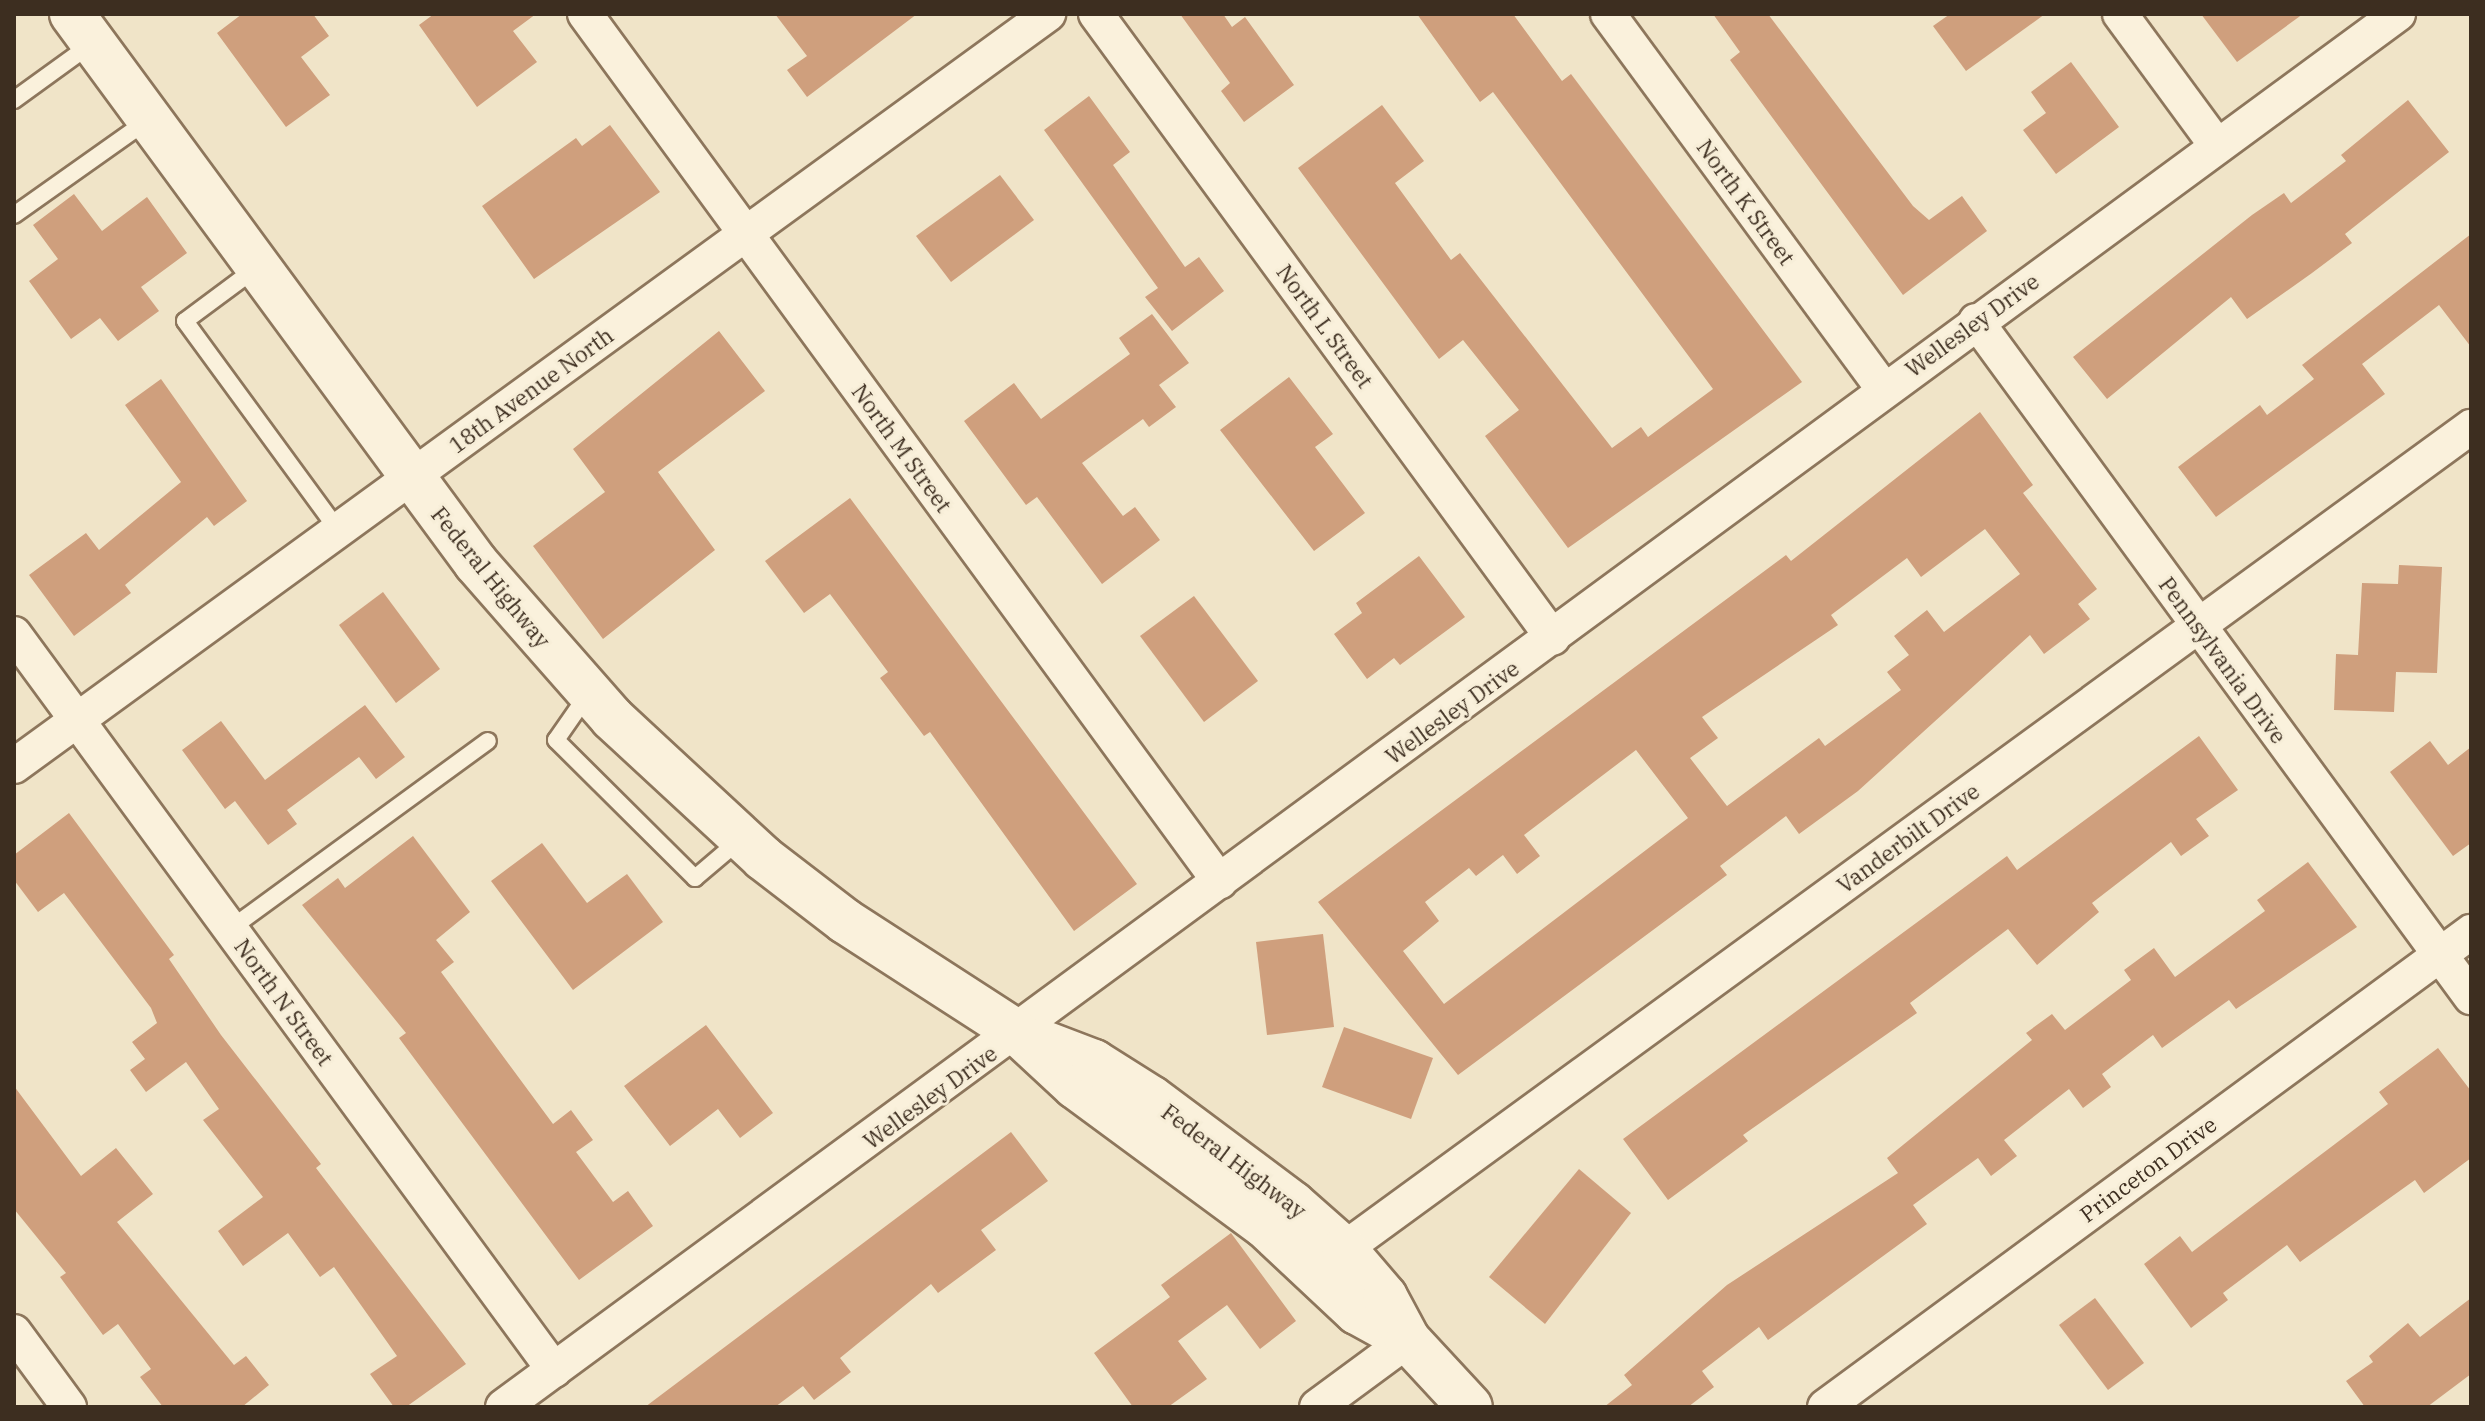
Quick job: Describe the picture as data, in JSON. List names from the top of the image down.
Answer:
{
  "streets": {
    "main road": ["Federal Highway"],
    "street": [
      "North K Street",
      "Wellesley Drive",
      "North L Street",
      "18th Avenue North",
      "North M Street",
      "Pennsylvania Drive",
      "Vanderbilt Drive",
      "North N Street",
      "Princeton Drive"
    ]
  },
  "crossings": [
    ["North K Street", "Wellesley Drive"],
    ["Wellesley Drive", "North L Street"],
    ["Wellesley Drive", "North M Street"],
    ["Wellesley Drive", "Federal Highway"],
    ["Wellesley Drive", "Pennsylvania Drive"],
    ["Wellesley Drive", "North N Street"],
    ["18th Avenue North", "North M Street"],
    ["18th Avenue North", "Federal Highway"],
    ["18th Avenue North", "North N Street"],
    ["Federal Highway", "Vanderbilt Drive"],
    ["Pennsylvania Drive", "Vanderbilt Drive"],
    ["Pennsylvania Drive", "Princeton Drive"]
  ]
}
